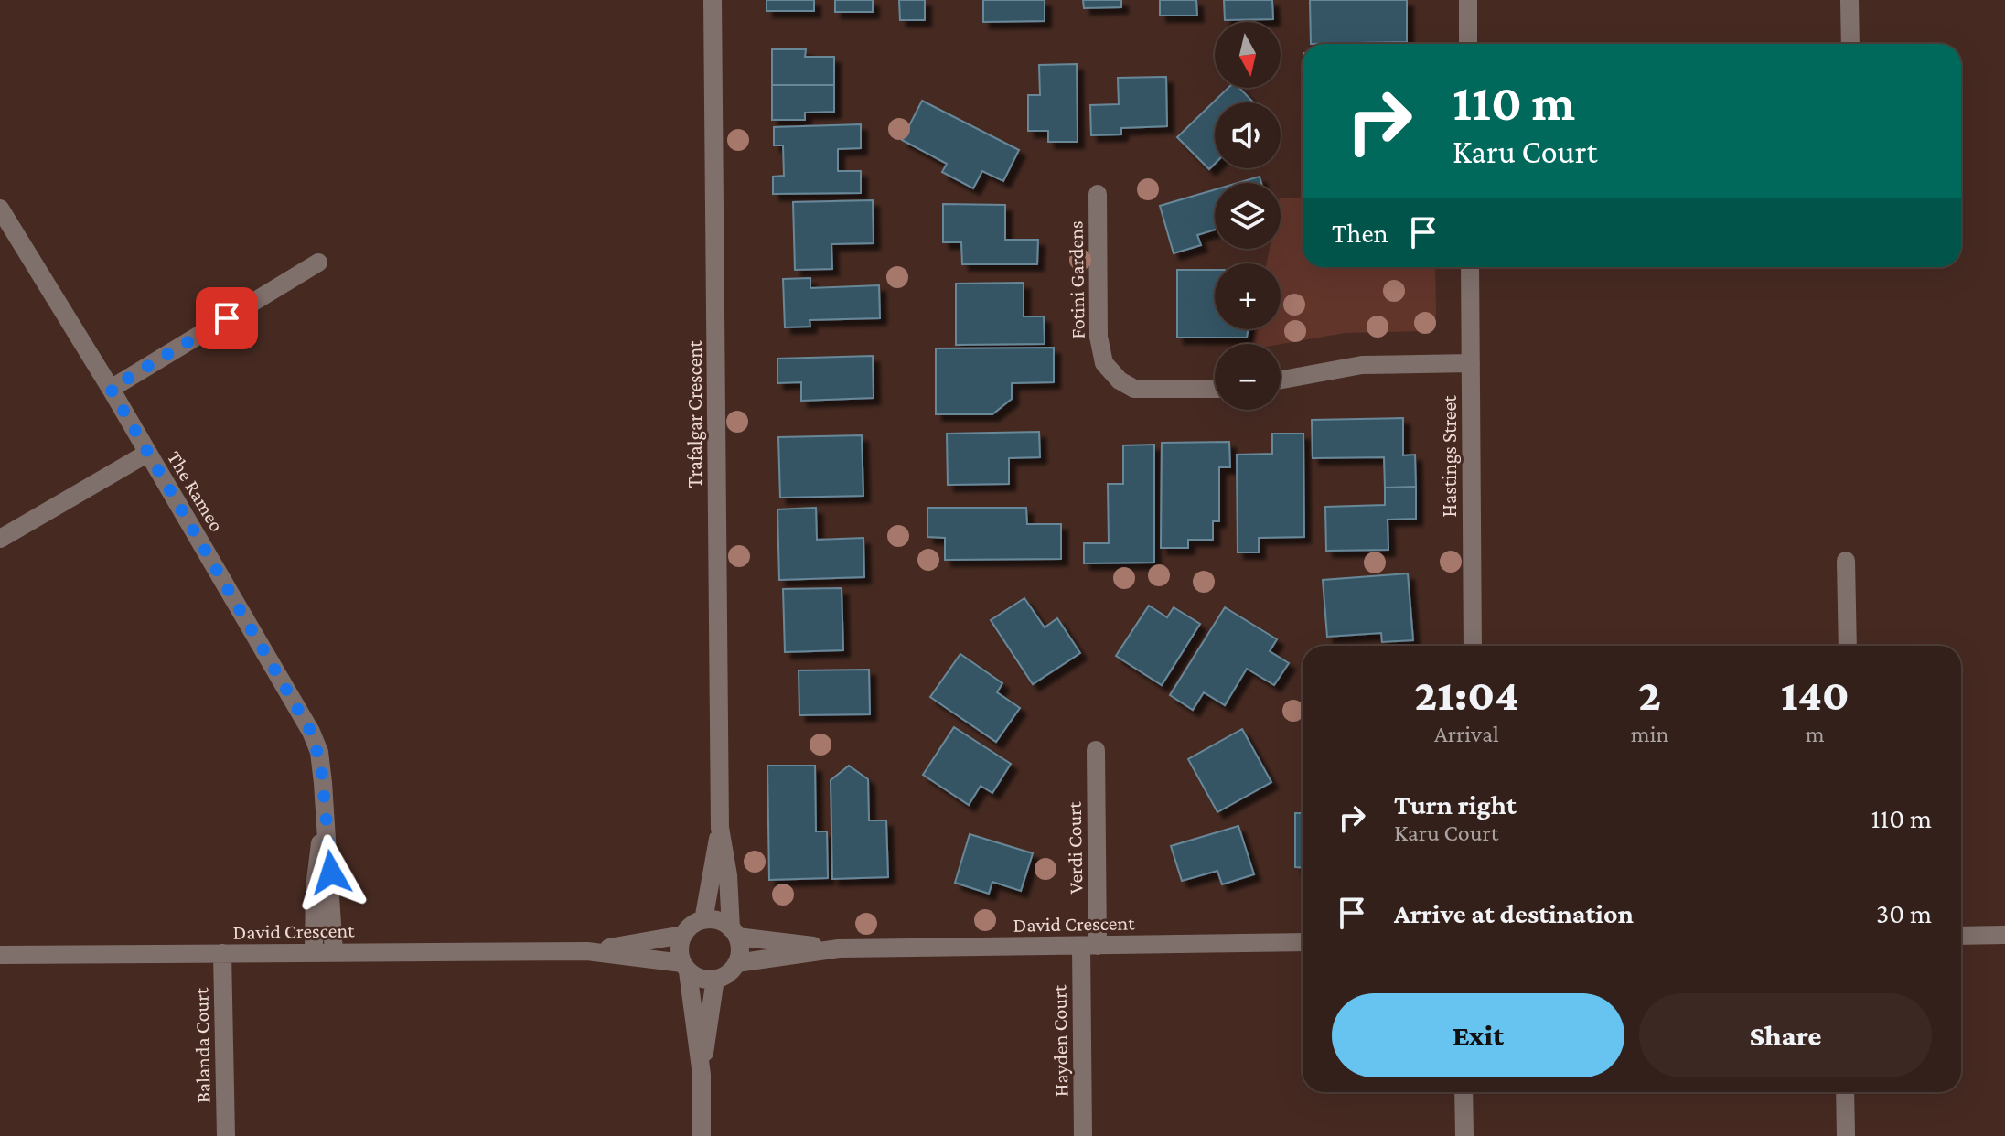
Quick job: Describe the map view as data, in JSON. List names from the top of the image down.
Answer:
{
  "streets": {
    "street": [
      "Fotini Gardens",
      "Trafalgar Crescent",
      "Hastings Street",
      "The Rameo",
      "Verdi Court",
      "David Crescent",
      "Hayden Court",
      "Balanda Court"
    ]
  },
  "crossings": [
    ["Trafalgar Crescent", "David Crescent"],
    ["The Rameo", "David Crescent"],
    ["Verdi Court", "David Crescent"],
    ["Verdi Court", "Hayden Court"],
    ["David Crescent", "Hayden Court"],
    ["David Crescent", "Balanda Court"]
  ],
  "north": "bottom",
  "page": {
    "map_buttons": ["+", "−"],
    "turn": ["110 m", "Karu Court"],
    "then": "Then",
    "eta": [
      "21:04",
      "Arrival",
      "2",
      "min",
      "140",
      "m"
    ],
    "list": [
      {
        "name": "Turn right",
        "note": "Karu Court",
        "value": "110 m"
      },
      {
        "name": "Arrive at destination",
        "value": "30 m"
      }
    ],
    "buttons": ["Exit", "Share"]
  }
}
